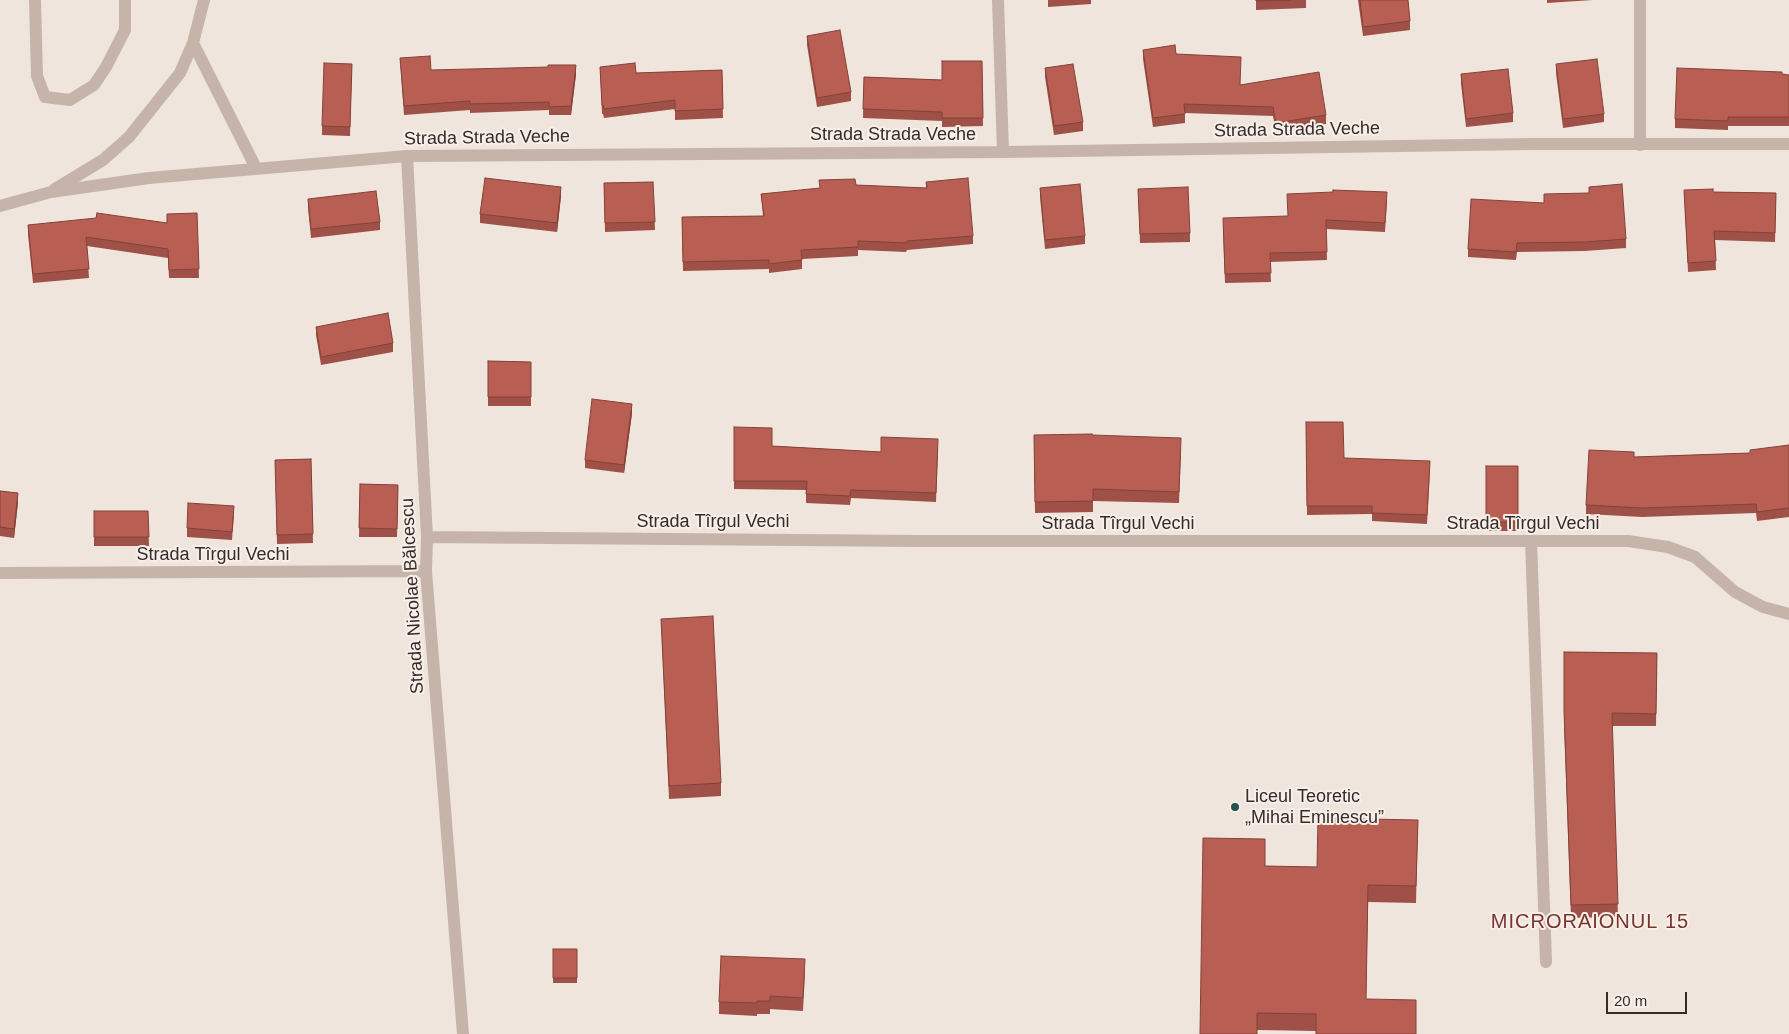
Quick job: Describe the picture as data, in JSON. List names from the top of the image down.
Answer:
{
  "streets": {
    "street": ["Strada Strada Veche", "Strada Tîrgul Vechi", "Strada Nicolae Bălcescu"]
  },
  "crossings": [
    ["Strada Strada Veche", "Strada Nicolae Bălcescu"],
    ["Strada Tîrgul Vechi", "Strada Nicolae Bălcescu"]
  ],
  "districts": ["MICRORAIONUL 15"],
  "places": ["Liceul Teoretic „Mihai Eminescu”"],
  "scale_bar": "20 m"
}
